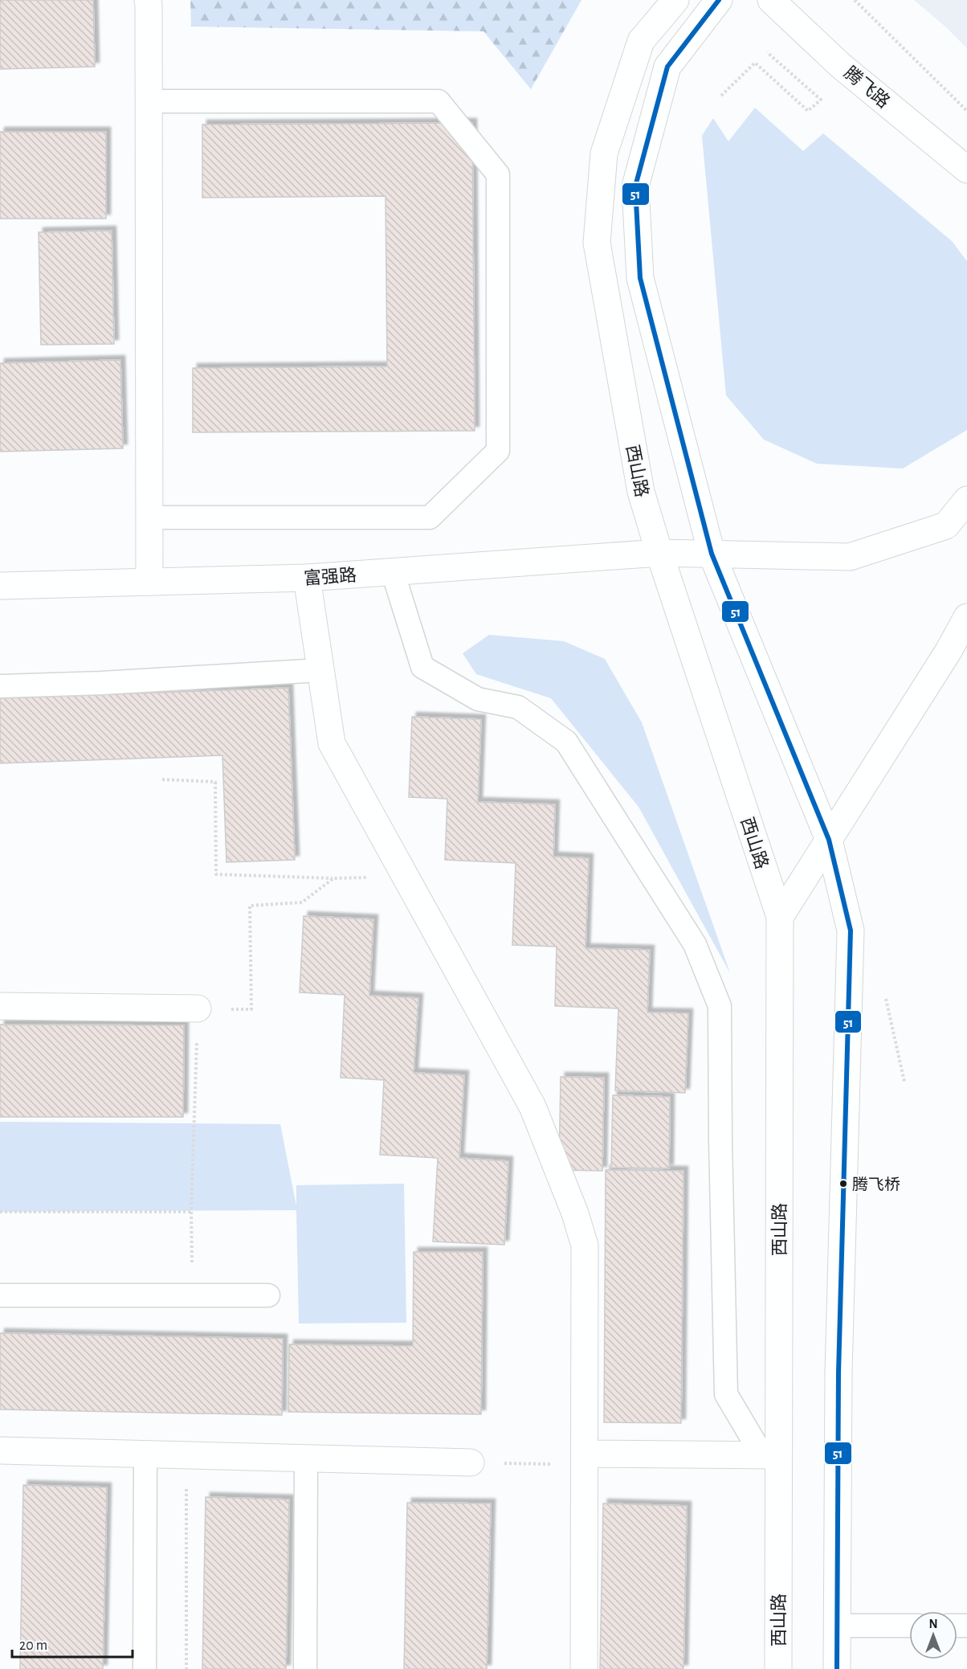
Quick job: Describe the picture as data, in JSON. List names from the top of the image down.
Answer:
{
  "streets": {
    "street": ["腾飞路", "西山路", "富强路"]
  },
  "crossings": [
    ["西山路", "富强路"]
  ],
  "places": ["腾飞桥"],
  "lines": ["transit line 51"],
  "scale_bar": "20 m",
  "north": "top"
}
